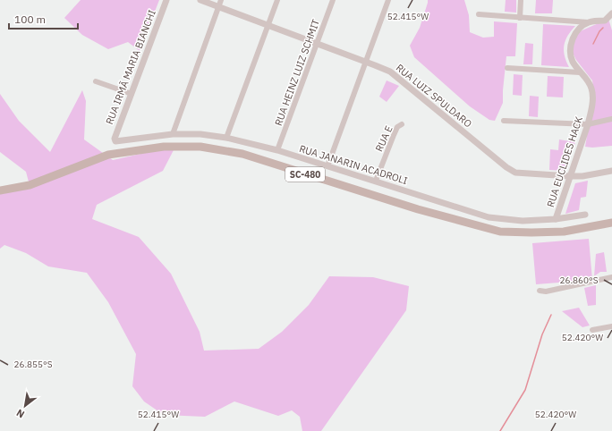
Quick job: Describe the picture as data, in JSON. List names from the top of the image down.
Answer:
{
  "streets": {
    "main road": ["SC-480"],
    "street": [
      "RUA IRMÃ MARIA BIANCHI",
      "RUA HEINZ LUIZ SCHMIT",
      "RUA LUIZ SPULDARO",
      "RUA E",
      "RUA EUCLIDES HACK",
      "RUA JANARIN ACADROLI"
    ]
  },
  "crossings": [
    ["RUA IRMÃ MARIA BIANCHI", "RUA JANARIN ACADROLI"],
    ["RUA HEINZ LUIZ SCHMIT", "RUA LUIZ SPULDARO"],
    ["RUA HEINZ LUIZ SCHMIT", "RUA JANARIN ACADROLI"],
    ["RUA LUIZ SPULDARO", "RUA EUCLIDES HACK"],
    ["RUA E", "RUA JANARIN ACADROLI"],
    ["RUA EUCLIDES HACK", "RUA JANARIN ACADROLI"]
  ],
  "scale_bar": "100 m",
  "north": "bottom left",
  "coordinates": [
    "52.415°W",
    "26.860°S",
    "52.420°W",
    "26.855°S"
  ]
}
